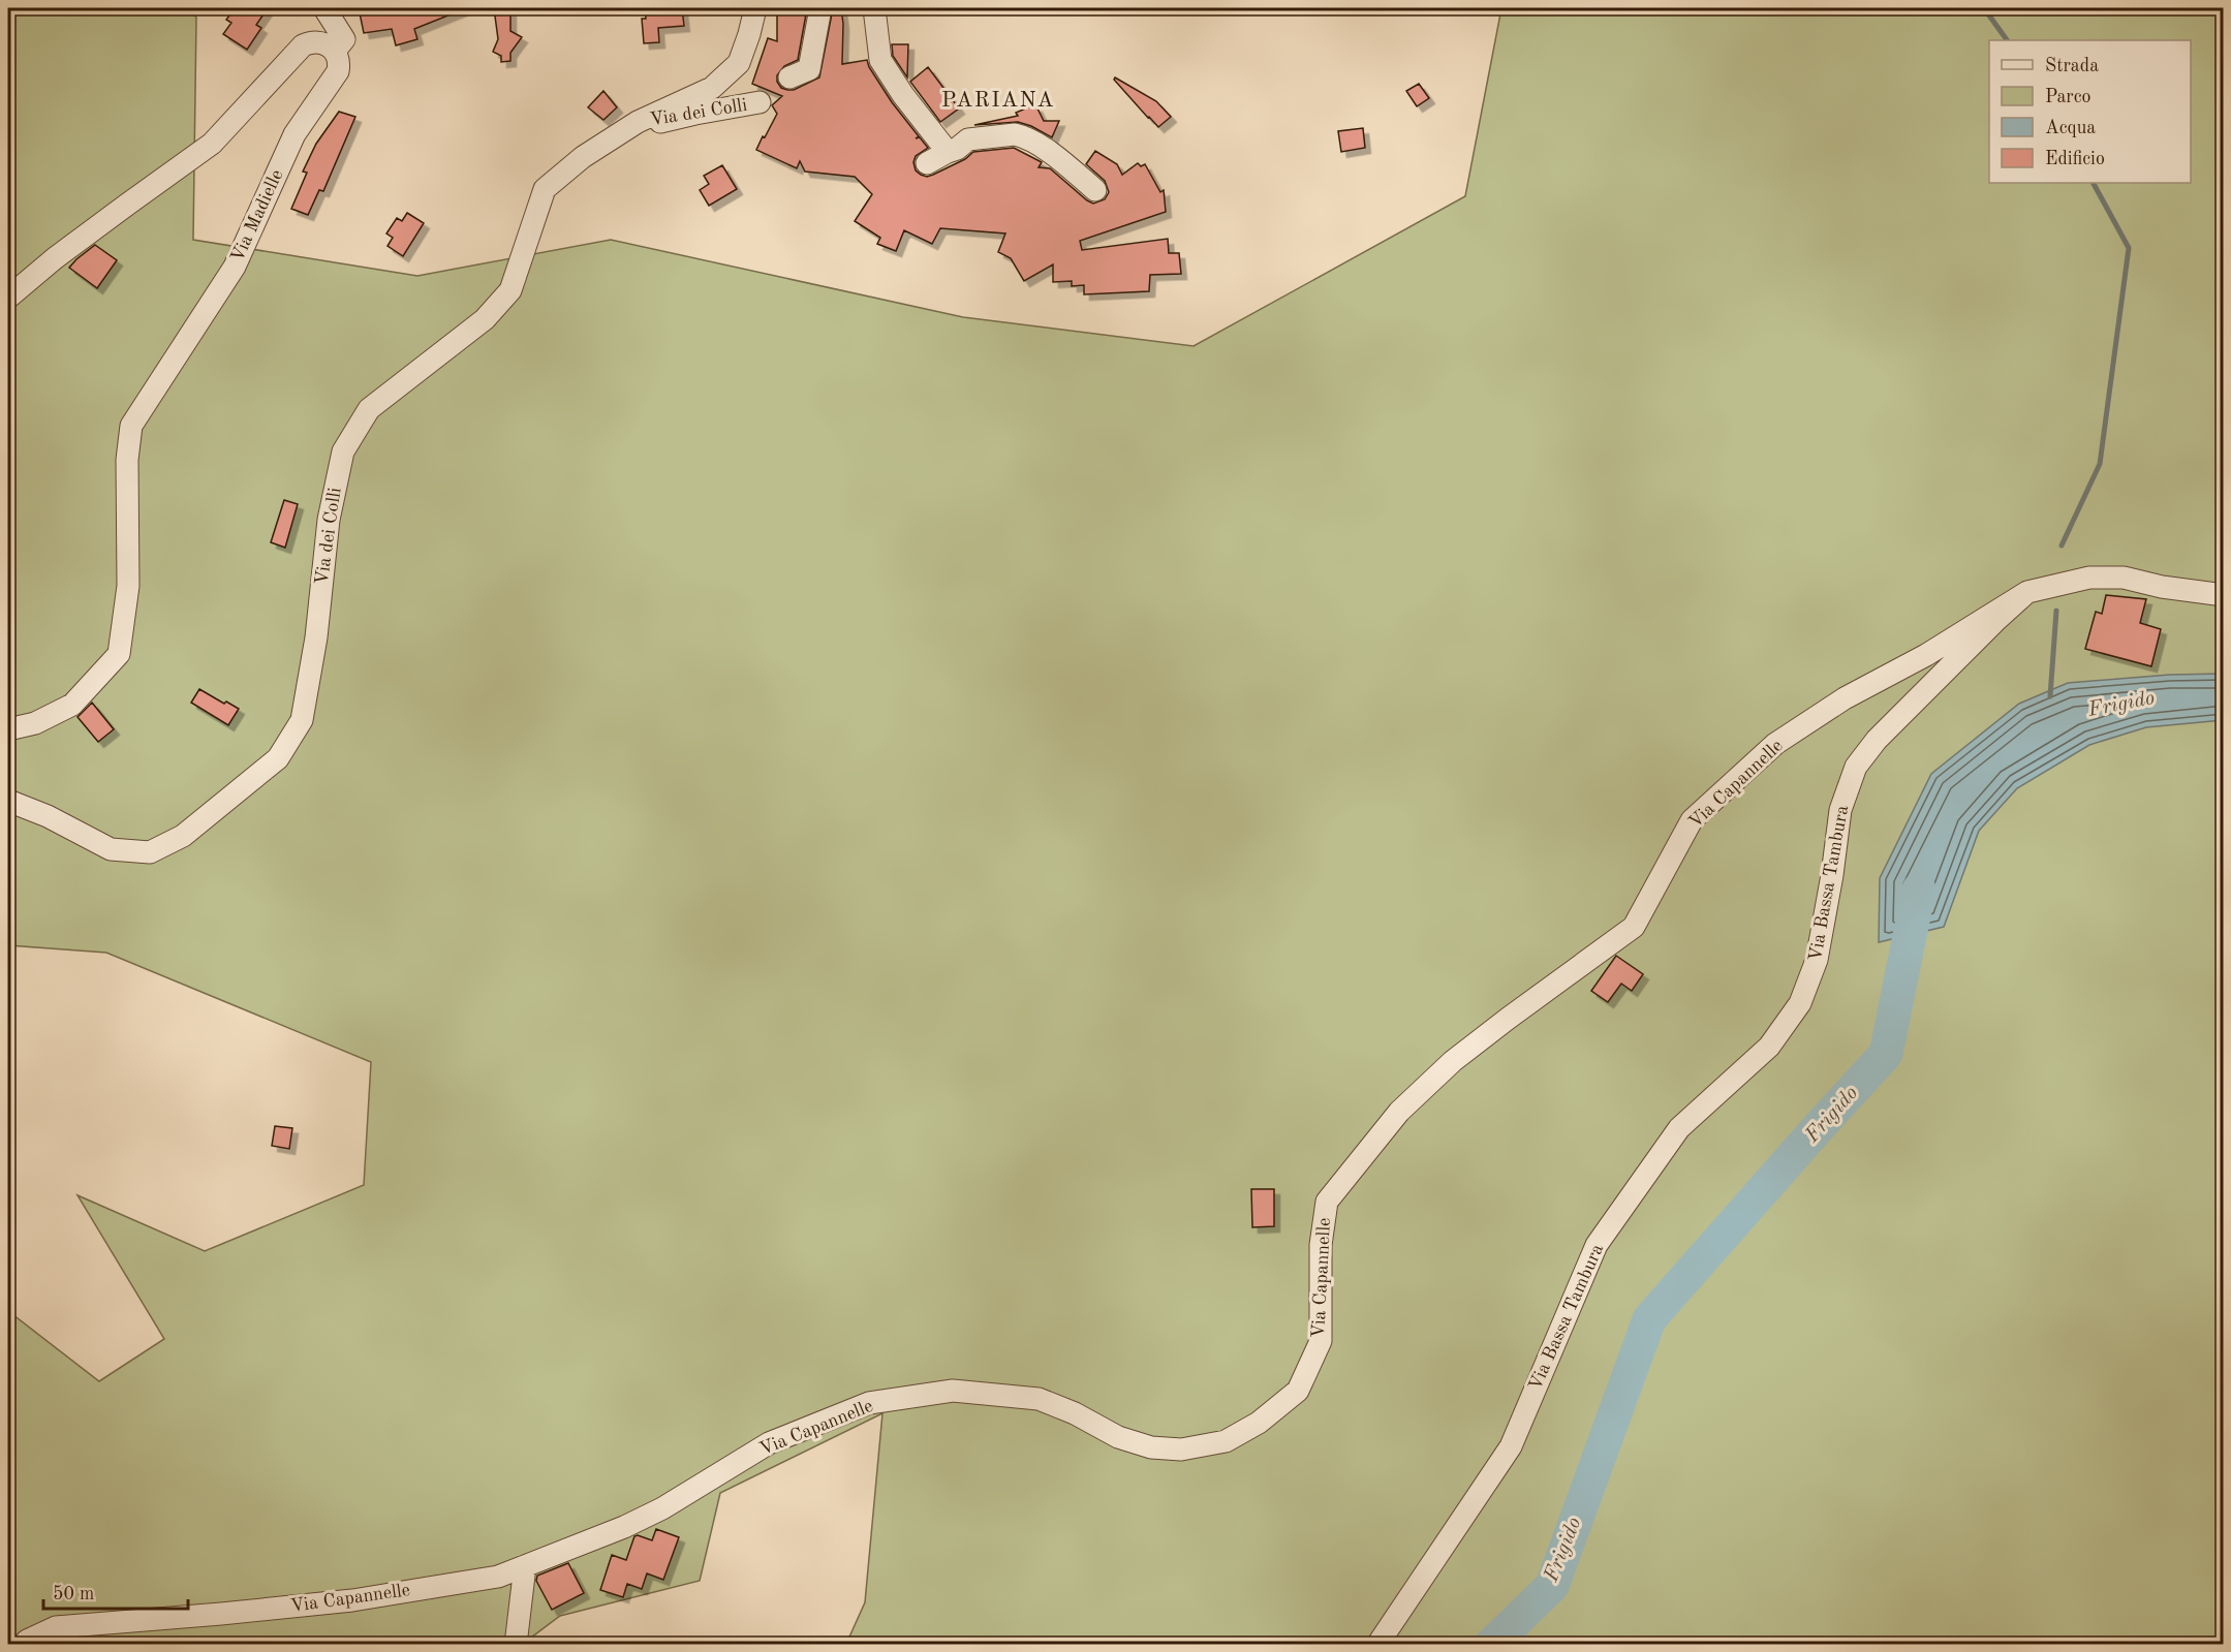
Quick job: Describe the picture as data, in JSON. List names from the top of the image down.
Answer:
{
  "streets": {
    "street": [
      "Via dei Colli",
      "Via Madielle",
      "Via Capannelle",
      "Via Bassa Tambura"
    ]
  },
  "crossings": [
    ["Via Capannelle", "Via Bassa Tambura"]
  ],
  "districts": ["PARIANA"],
  "water": ["Frigido"],
  "legend": [
    "Strada",
    "Parco",
    "Acqua",
    "Edificio"
  ],
  "scale_bar": "50 m"
}
